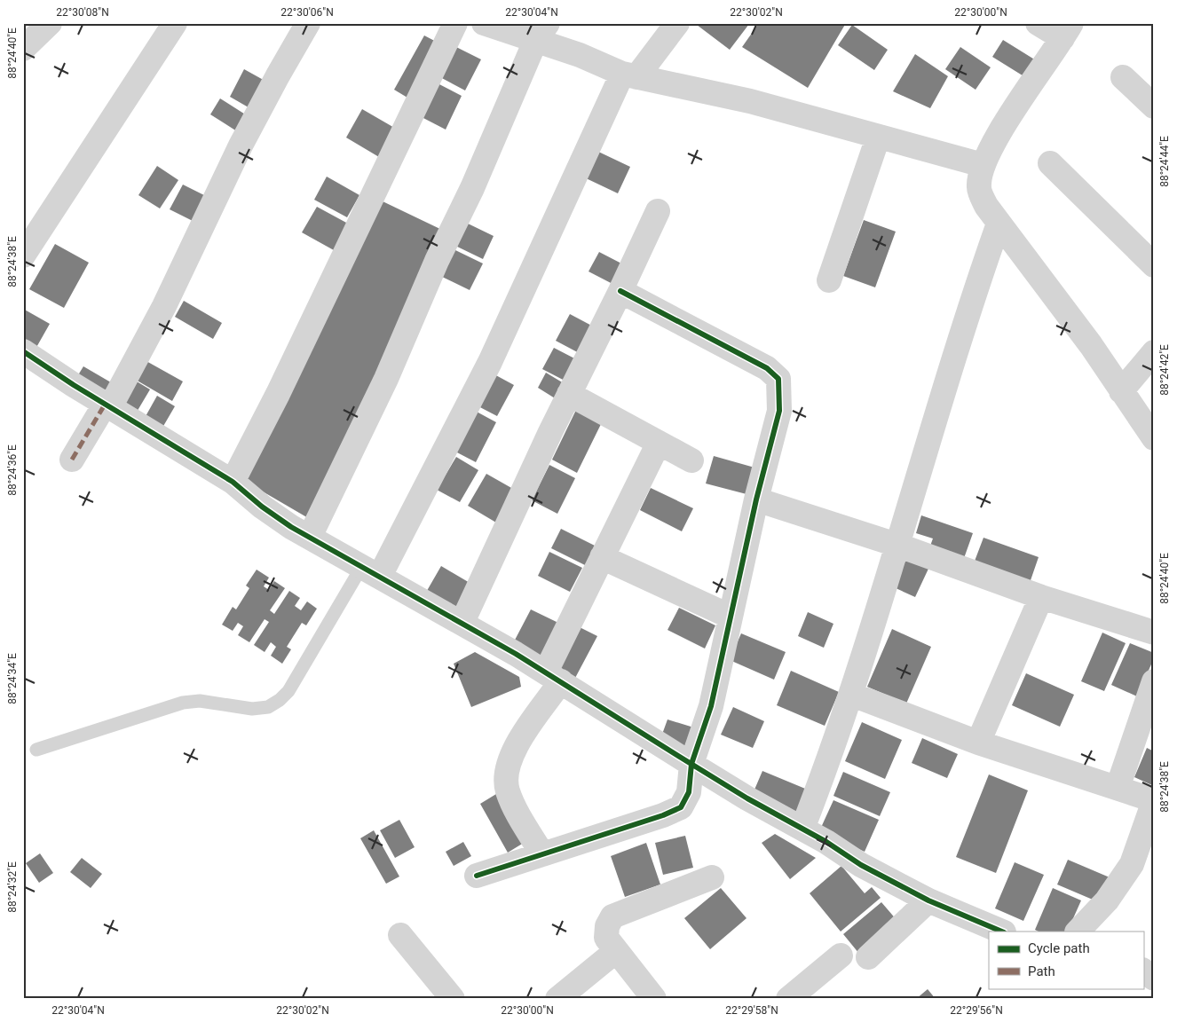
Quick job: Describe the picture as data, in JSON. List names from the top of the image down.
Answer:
{
  "legend": ["Cycle path", "Path"],
  "coordinates": [
    "22°30'08\"N",
    "22°30'06\"N",
    "22°30'04\"N",
    "22°30'02\"N",
    "22°30'00\"N",
    "88°24'40\"E",
    "88°24'44\"E",
    "88°24'38\"E",
    "88°24'42\"E",
    "88°24'36\"E",
    "88°24'34\"E",
    "88°24'32\"E",
    "22°29'58\"N",
    "22°29'56\"N"
  ]
}
